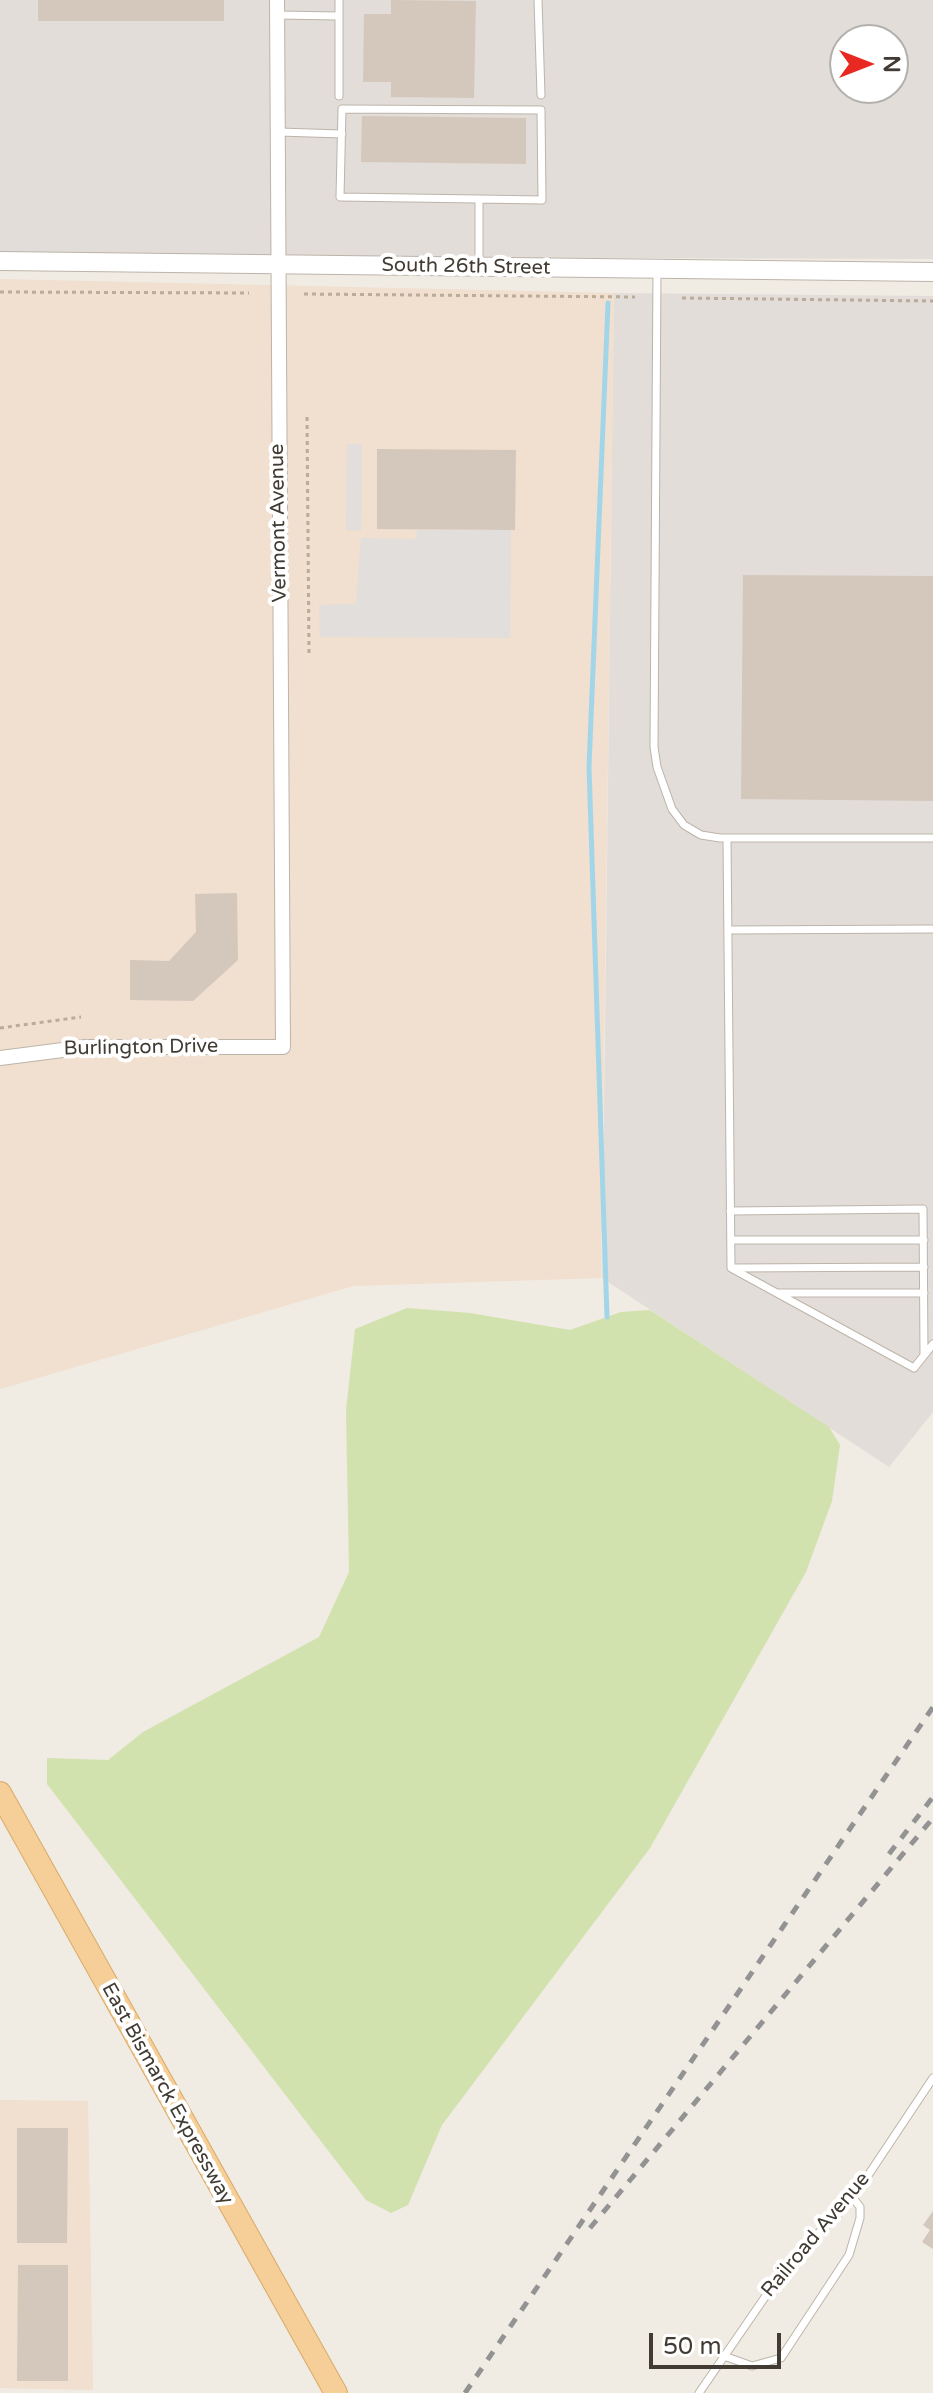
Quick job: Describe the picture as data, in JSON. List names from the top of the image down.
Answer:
{
  "streets": {
    "main road": ["East Bismarck Expressway"],
    "street": ["South 26th Street", "Vermont Avenue", "Burlington Drive"],
    "lane": ["Railroad Avenue"]
  },
  "crossings": [
    ["South 26th Street", "Vermont Avenue"],
    ["Vermont Avenue", "Burlington Drive"]
  ],
  "scale_bar": "50 m",
  "north": "right"
}
